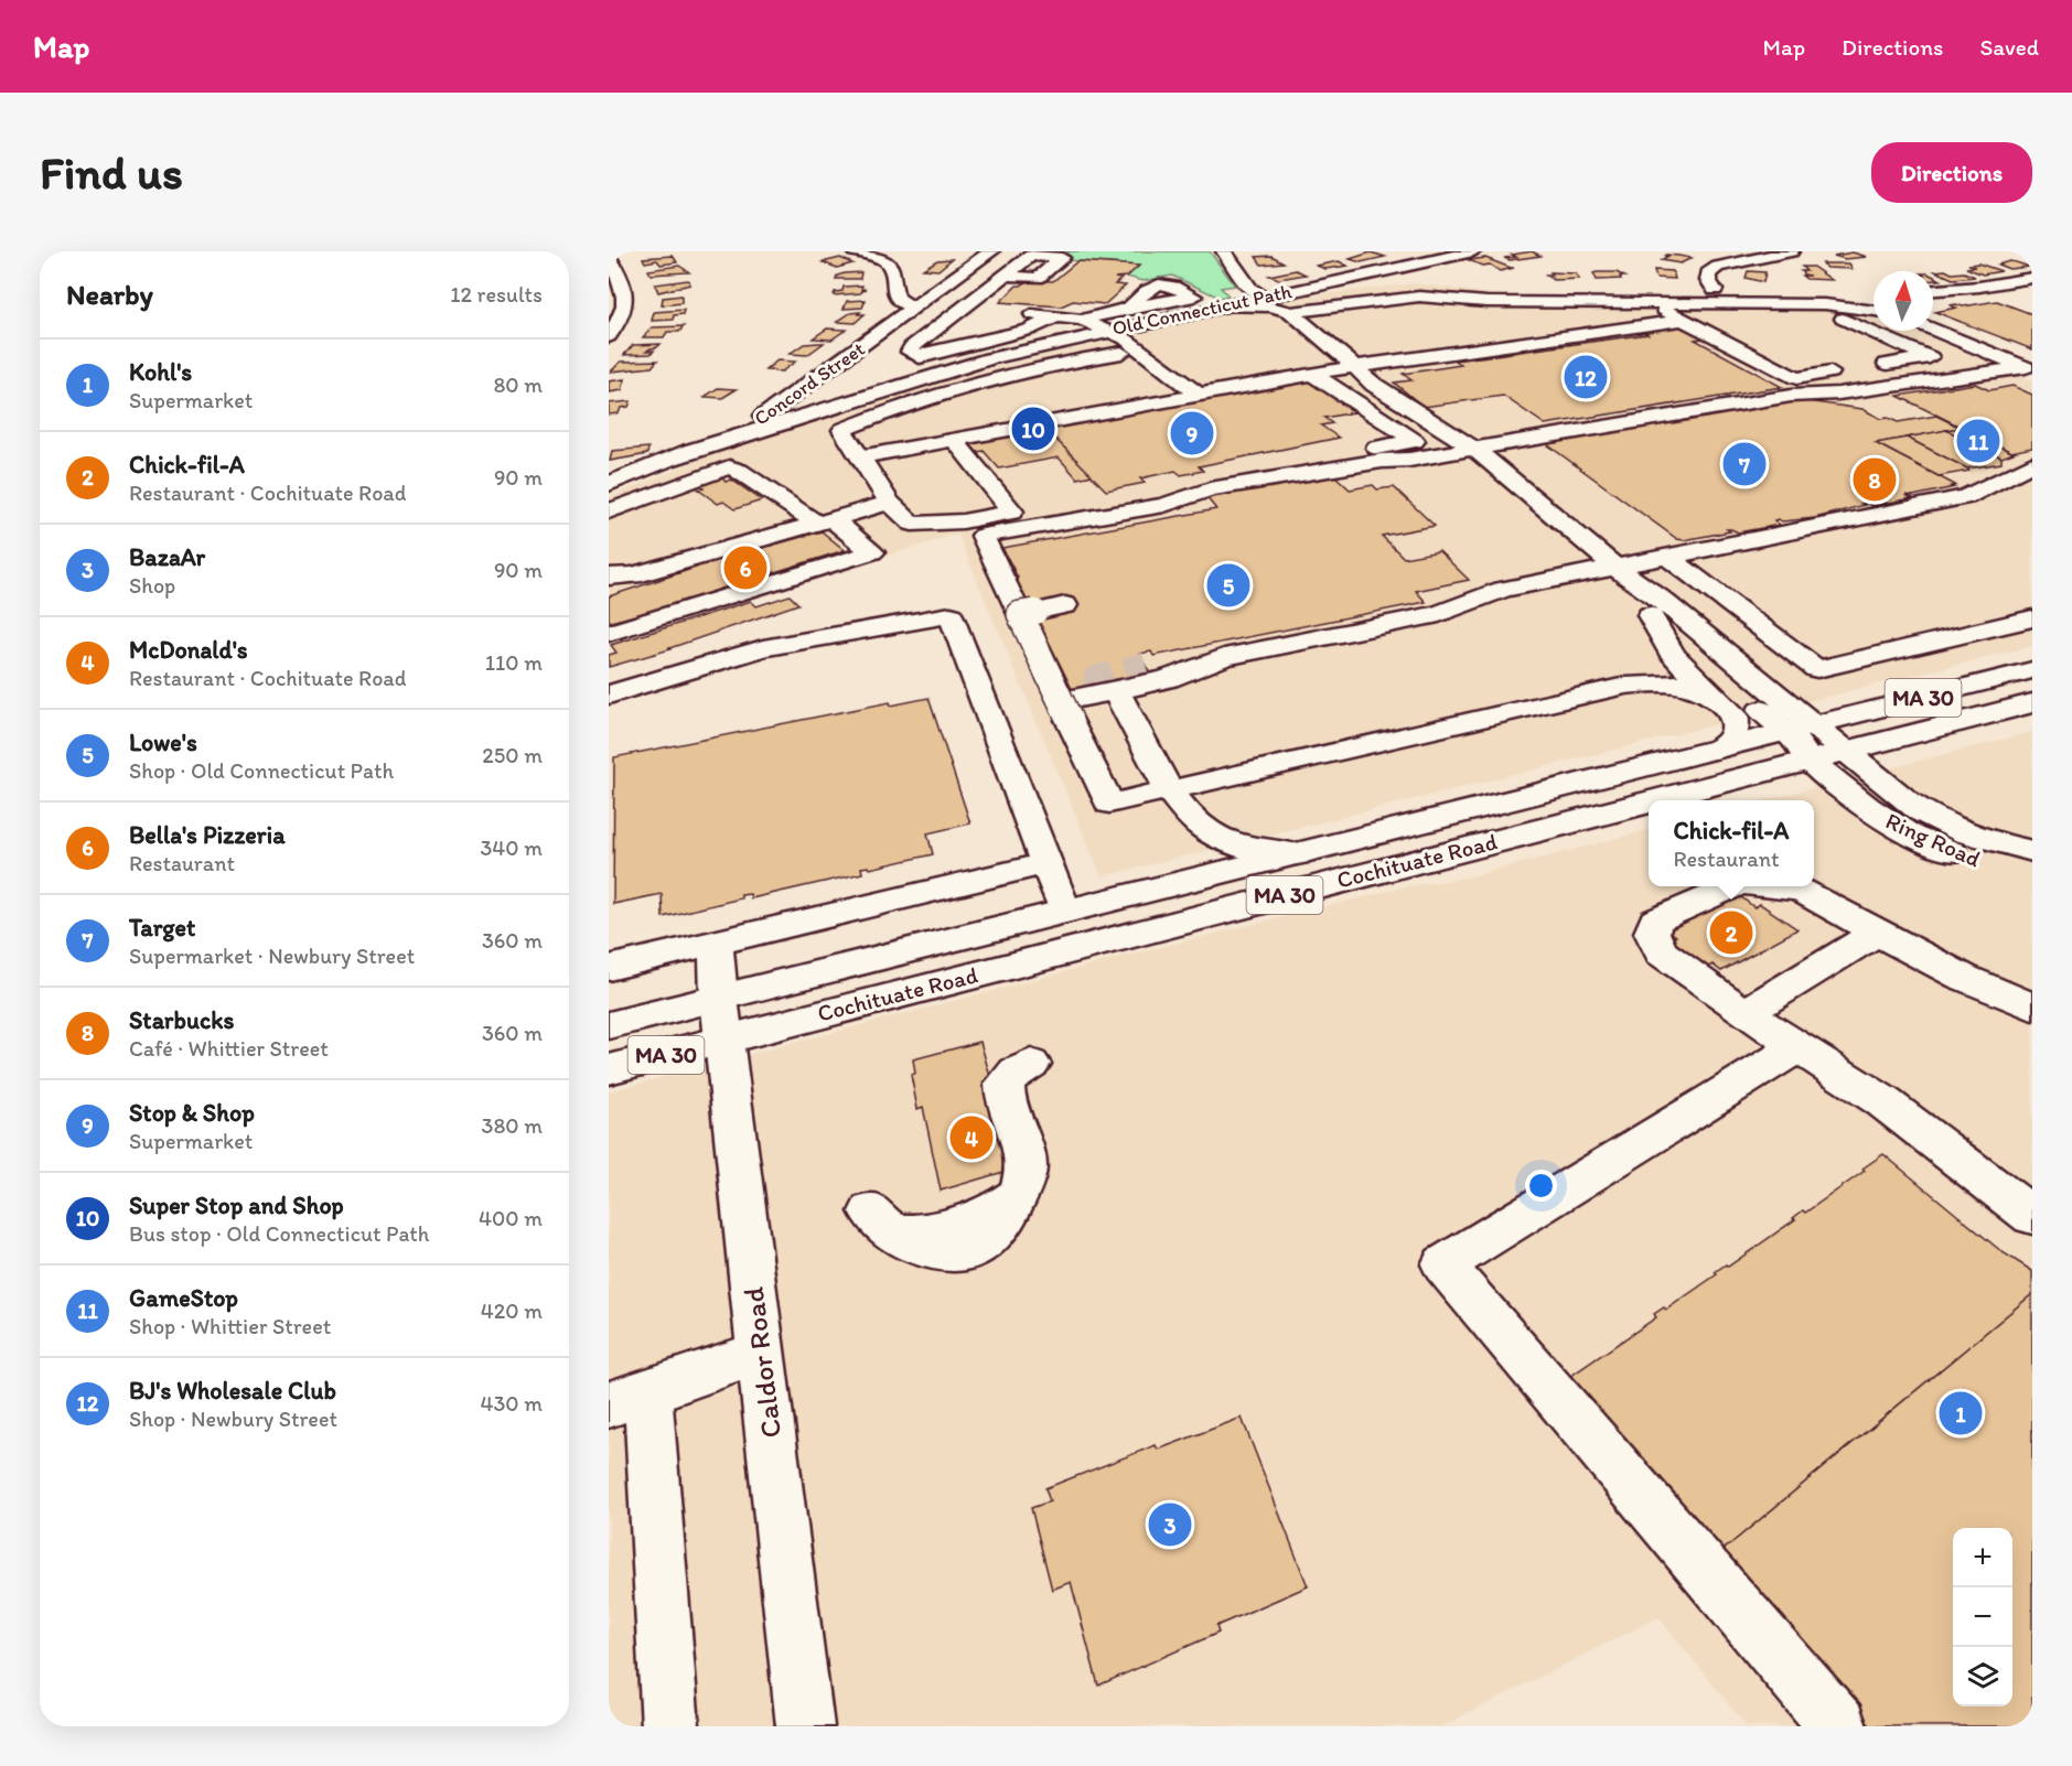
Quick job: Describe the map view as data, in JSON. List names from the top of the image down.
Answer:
{
  "streets": {
    "main road": [
      "Old Connecticut Path",
      "Concord Street",
      "MA 30",
      "Ring Road",
      "Cochituate Road",
      "Caldor Road"
    ]
  },
  "crossings": [
    ["Old Connecticut Path", "Concord Street"],
    ["Ring Road", "Cochituate Road"],
    ["Cochituate Road", "Caldor Road"]
  ],
  "north": "top",
  "page": {
    "header": "Map",
    "nav": ["Map", "Directions", "Saved"],
    "buttons": "Directions",
    "title": "Find us",
    "heading": ["Nearby", "12 results"],
    "list": [
      {
        "mark": "1",
        "name": "Kohl's",
        "note": "Supermarket",
        "value": "80 m"
      },
      {
        "mark": "2",
        "name": "Chick-fil-A",
        "note": "Restaurant · Cochituate Road",
        "value": "90 m"
      },
      {
        "mark": "3",
        "name": "BazaAr",
        "note": "Shop",
        "value": "90 m"
      },
      {
        "mark": "4",
        "name": "McDonald's",
        "note": "Restaurant · Cochituate Road",
        "value": "110 m"
      },
      {
        "mark": "5",
        "name": "Lowe's",
        "note": "Shop · Old Connecticut Path",
        "value": "250 m"
      },
      {
        "mark": "6",
        "name": "Bella's Pizzeria",
        "note": "Restaurant",
        "value": "340 m"
      },
      {
        "mark": "7",
        "name": "Target",
        "note": "Supermarket · Newbury Street",
        "value": "360 m"
      },
      {
        "mark": "8",
        "name": "Starbucks",
        "note": "Café · Whittier Street",
        "value": "360 m"
      },
      {
        "mark": "9",
        "name": "Stop & Shop",
        "note": "Supermarket",
        "value": "380 m"
      },
      {
        "mark": "10",
        "name": "Super Stop and Shop",
        "note": "Bus stop · Old Connecticut Path",
        "value": "400 m"
      },
      {
        "mark": "11",
        "name": "GameStop",
        "note": "Shop · Whittier Street",
        "value": "420 m"
      },
      {
        "mark": "12",
        "name": "BJ's Wholesale Club",
        "note": "Shop · Newbury Street",
        "value": "430 m"
      }
    ],
    "pins": [
      "12",
      "10",
      "9",
      "11",
      "7",
      "8",
      "6",
      "5",
      "2",
      "4",
      "1",
      "3"
    ],
    "popup": ["Chick-fil-A", "Restaurant"],
    "map_buttons": ["+", "−"]
  }
}
